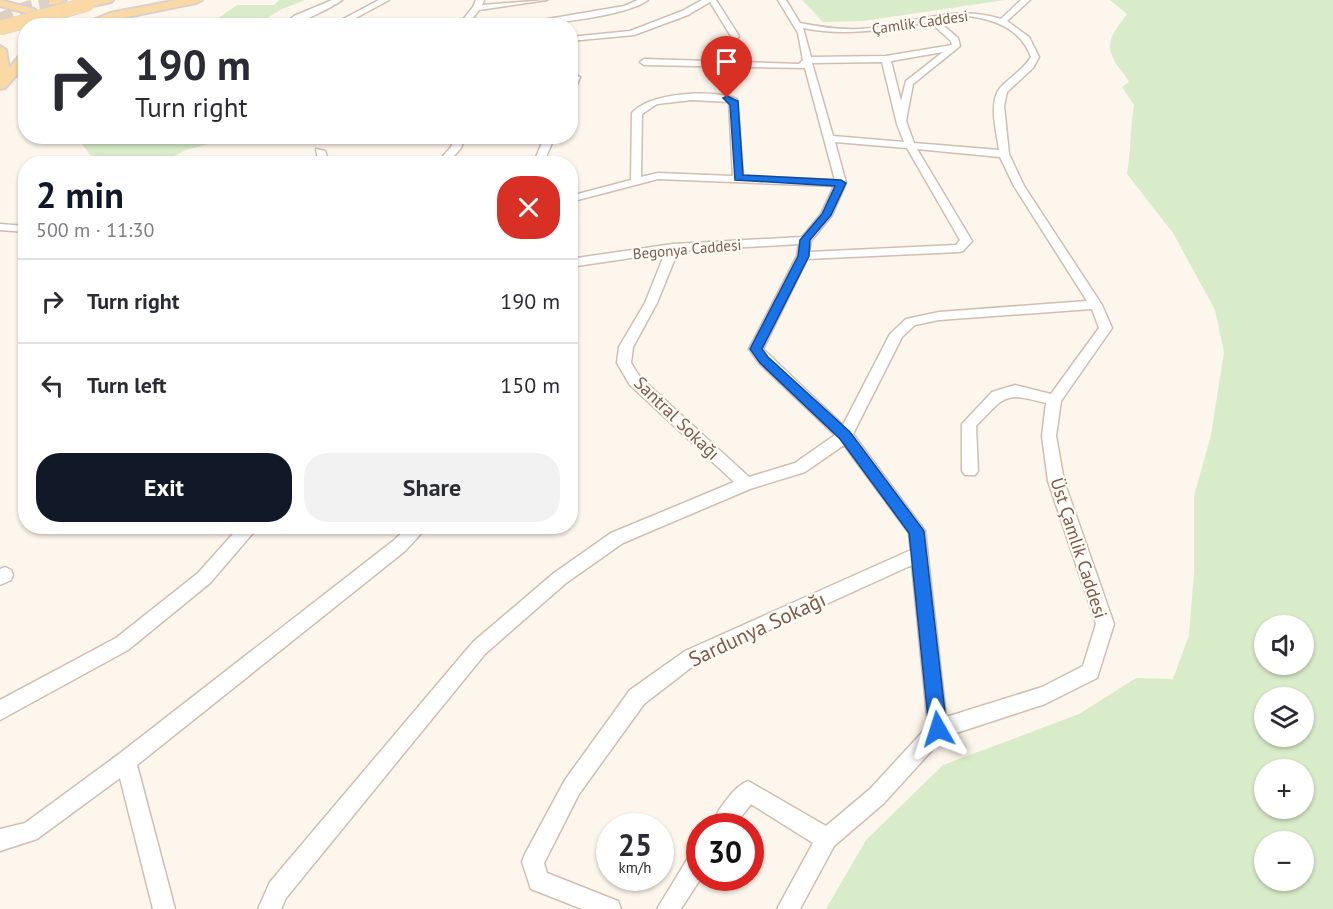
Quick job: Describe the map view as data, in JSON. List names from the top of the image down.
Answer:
{
  "streets": {
    "street": [
      "Çamlik Caddesi",
      "Begonya Caddesi",
      "Santral Sokağı",
      "Üst Çamlik Caddesi",
      "Sardunya Sokağı"
    ]
  },
  "crossings": [
    ["Çamlik Caddesi", "Üst Çamlik Caddesi"],
    ["Begonya Caddesi", "Santral Sokağı"]
  ],
  "page": {
    "turn": ["190 m", "Turn right"],
    "heading": ["2 min", "500 m · 11:30"],
    "list": [
      {
        "name": "Turn right",
        "value": "190 m"
      },
      {
        "name": "Turn left",
        "value": "150 m"
      }
    ],
    "buttons": ["Exit", "Share"],
    "map_buttons": ["+", "−"],
    "speed": "25 km/h",
    "limit": "30"
  }
}
